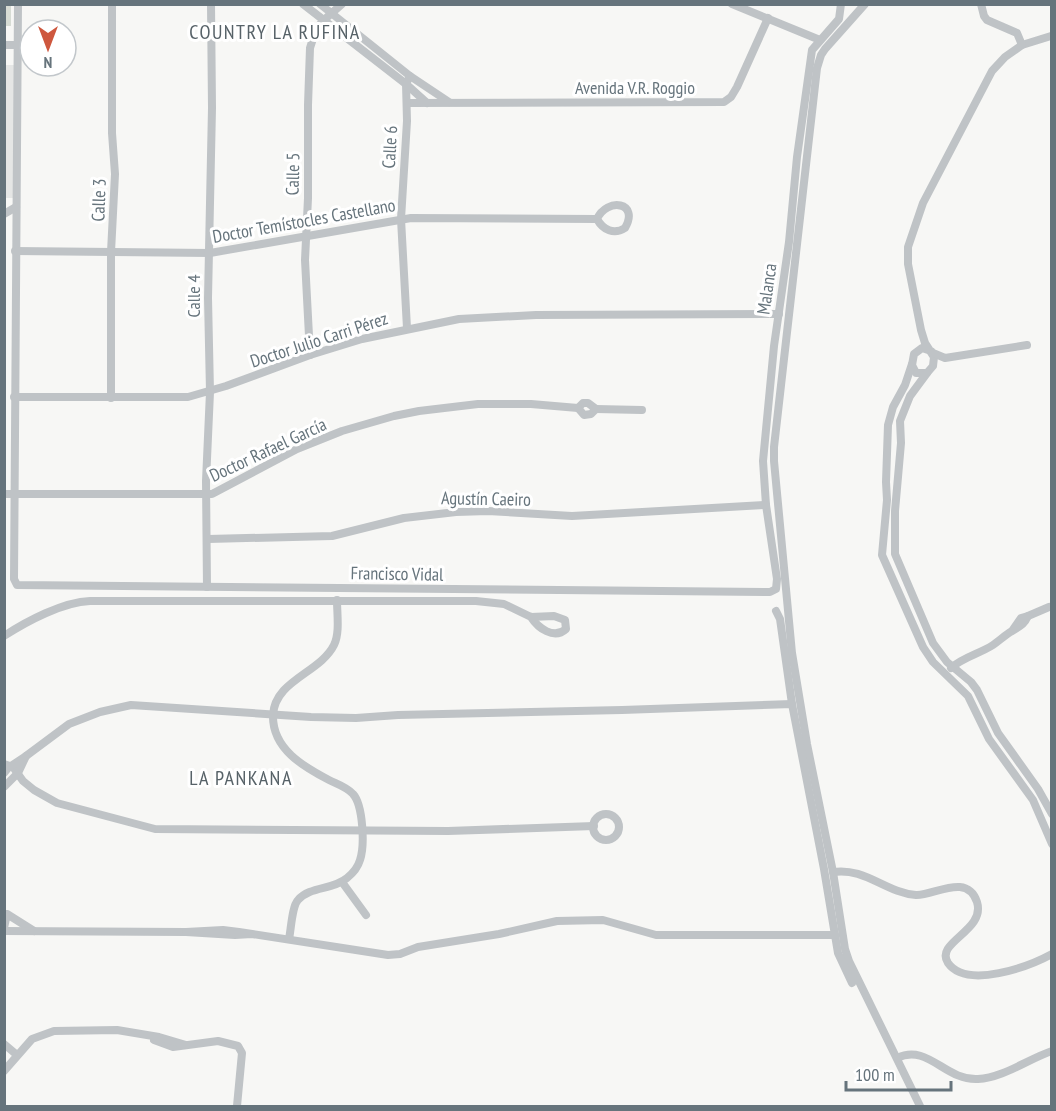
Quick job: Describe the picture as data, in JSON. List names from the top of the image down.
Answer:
{
  "streets": {
    "street": [
      "Avenida V.R. Roggio",
      "Calle 6",
      "Calle 5",
      "Calle 3",
      "Doctor Temístocles Castellano",
      "Malanca",
      "Calle 4",
      "Doctor Julio Carri Pérez",
      "Doctor Rafael García",
      "Agustín Caeiro",
      "Francisco Vidal"
    ]
  },
  "crossings": [
    ["Avenida V.R. Roggio", "Calle 6"],
    ["Calle 6", "Doctor Temístocles Castellano"],
    ["Calle 6", "Doctor Julio Carri Pérez"],
    ["Calle 5", "Doctor Temístocles Castellano"],
    ["Calle 5", "Doctor Julio Carri Pérez"],
    ["Calle 3", "Doctor Temístocles Castellano"],
    ["Calle 3", "Doctor Julio Carri Pérez"],
    ["Doctor Temístocles Castellano", "Calle 4"],
    ["Malanca", "Doctor Julio Carri Pérez"],
    ["Malanca", "Agustín Caeiro"],
    ["Malanca", "Francisco Vidal"],
    ["Calle 4", "Doctor Julio Carri Pérez"],
    ["Calle 4", "Doctor Rafael García"],
    ["Calle 4", "Agustín Caeiro"],
    ["Calle 4", "Francisco Vidal"],
    ["Doctor Rafael García", "Francisco Vidal"]
  ],
  "districts": ["COUNTRY LA RUFINA", "LA PANKANA"],
  "scale_bar": "100 m",
  "north": "bottom"
}
